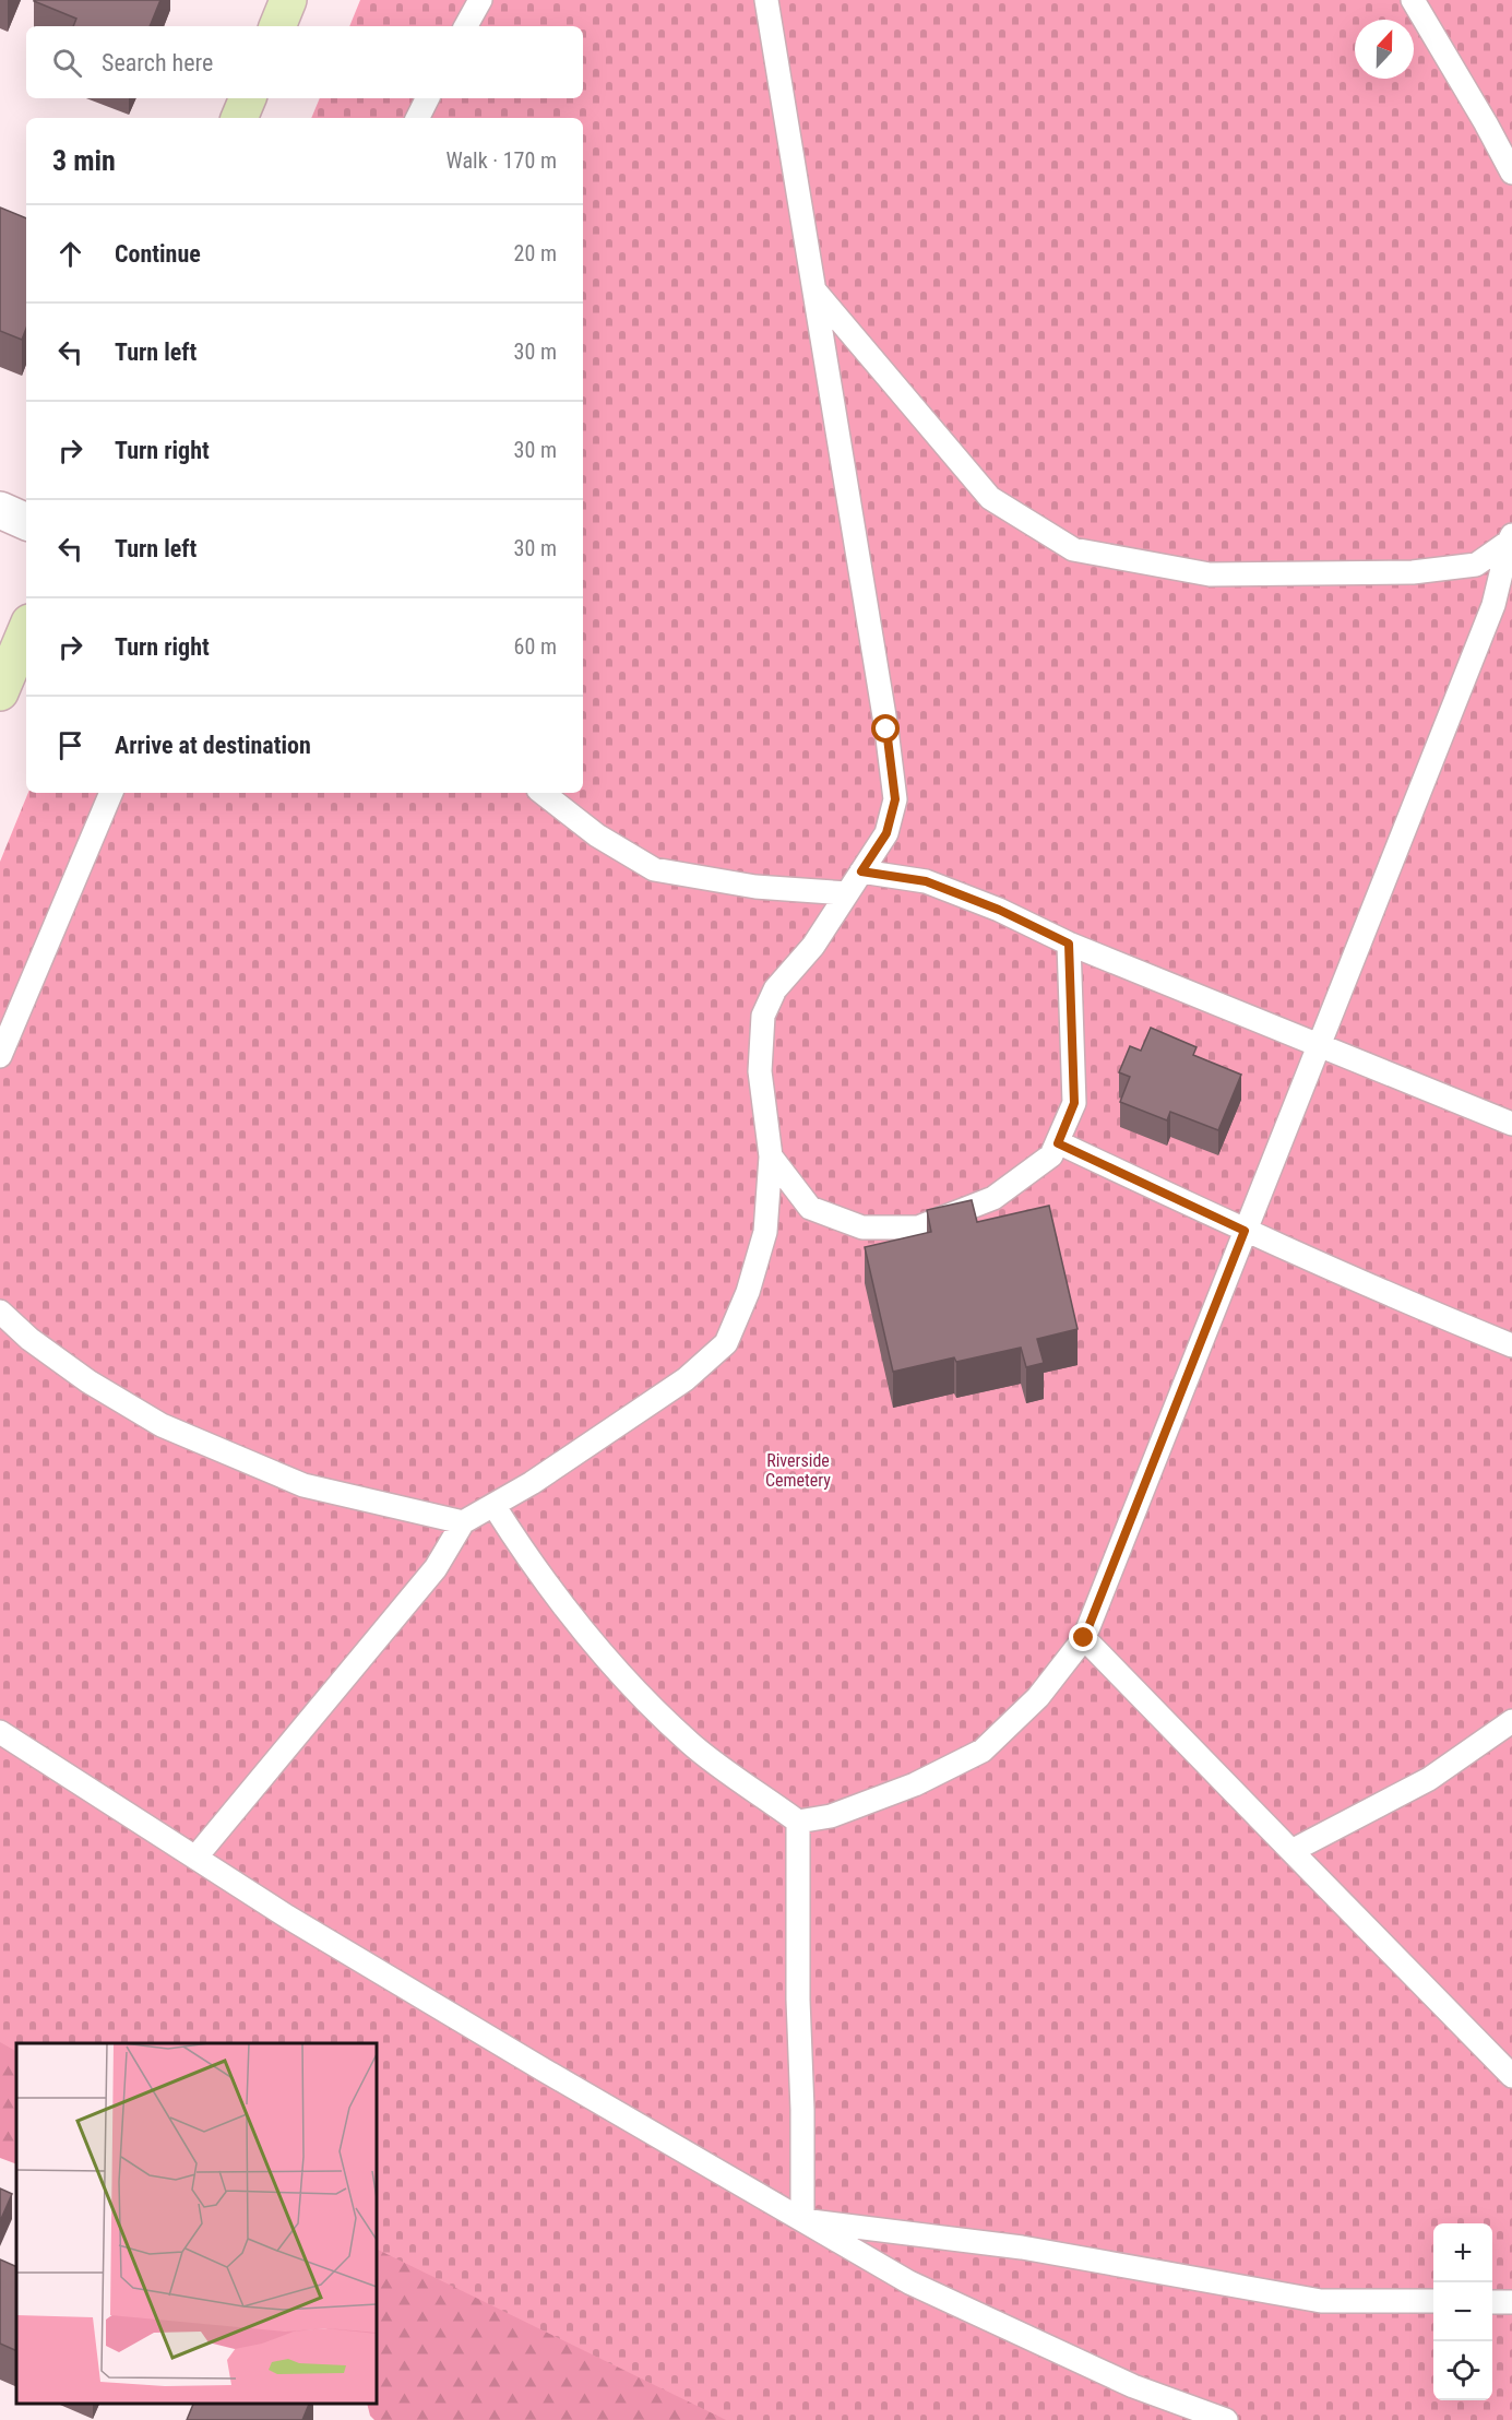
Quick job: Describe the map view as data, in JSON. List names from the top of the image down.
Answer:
{
  "parks": ["Riverside Cemetery"],
  "north": "top",
  "page": {
    "search": "Search here",
    "heading": ["3 min", "Walk · 170 m"],
    "list": [
      ["Continue", "20 m"],
      ["Turn left", "30 m"],
      ["Turn right", "30 m"],
      ["Turn left", "30 m"],
      ["Turn right", "60 m"],
      "Arrive at destination"
    ],
    "map_buttons": ["+", "−"]
  }
}
